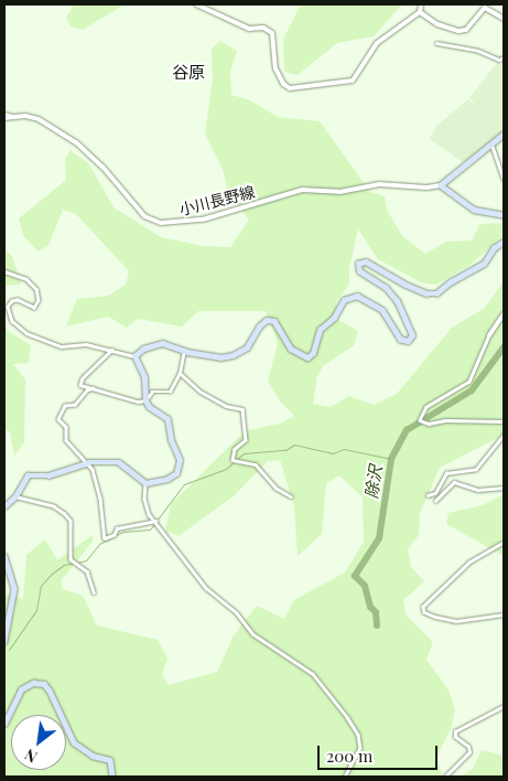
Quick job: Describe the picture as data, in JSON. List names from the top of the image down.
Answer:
{
  "streets": {
    "main road": ["小川長野線"]
  },
  "districts": ["谷原"],
  "water": ["除沢"],
  "scale_bar": "200 m",
  "north": "bottom left"
}
